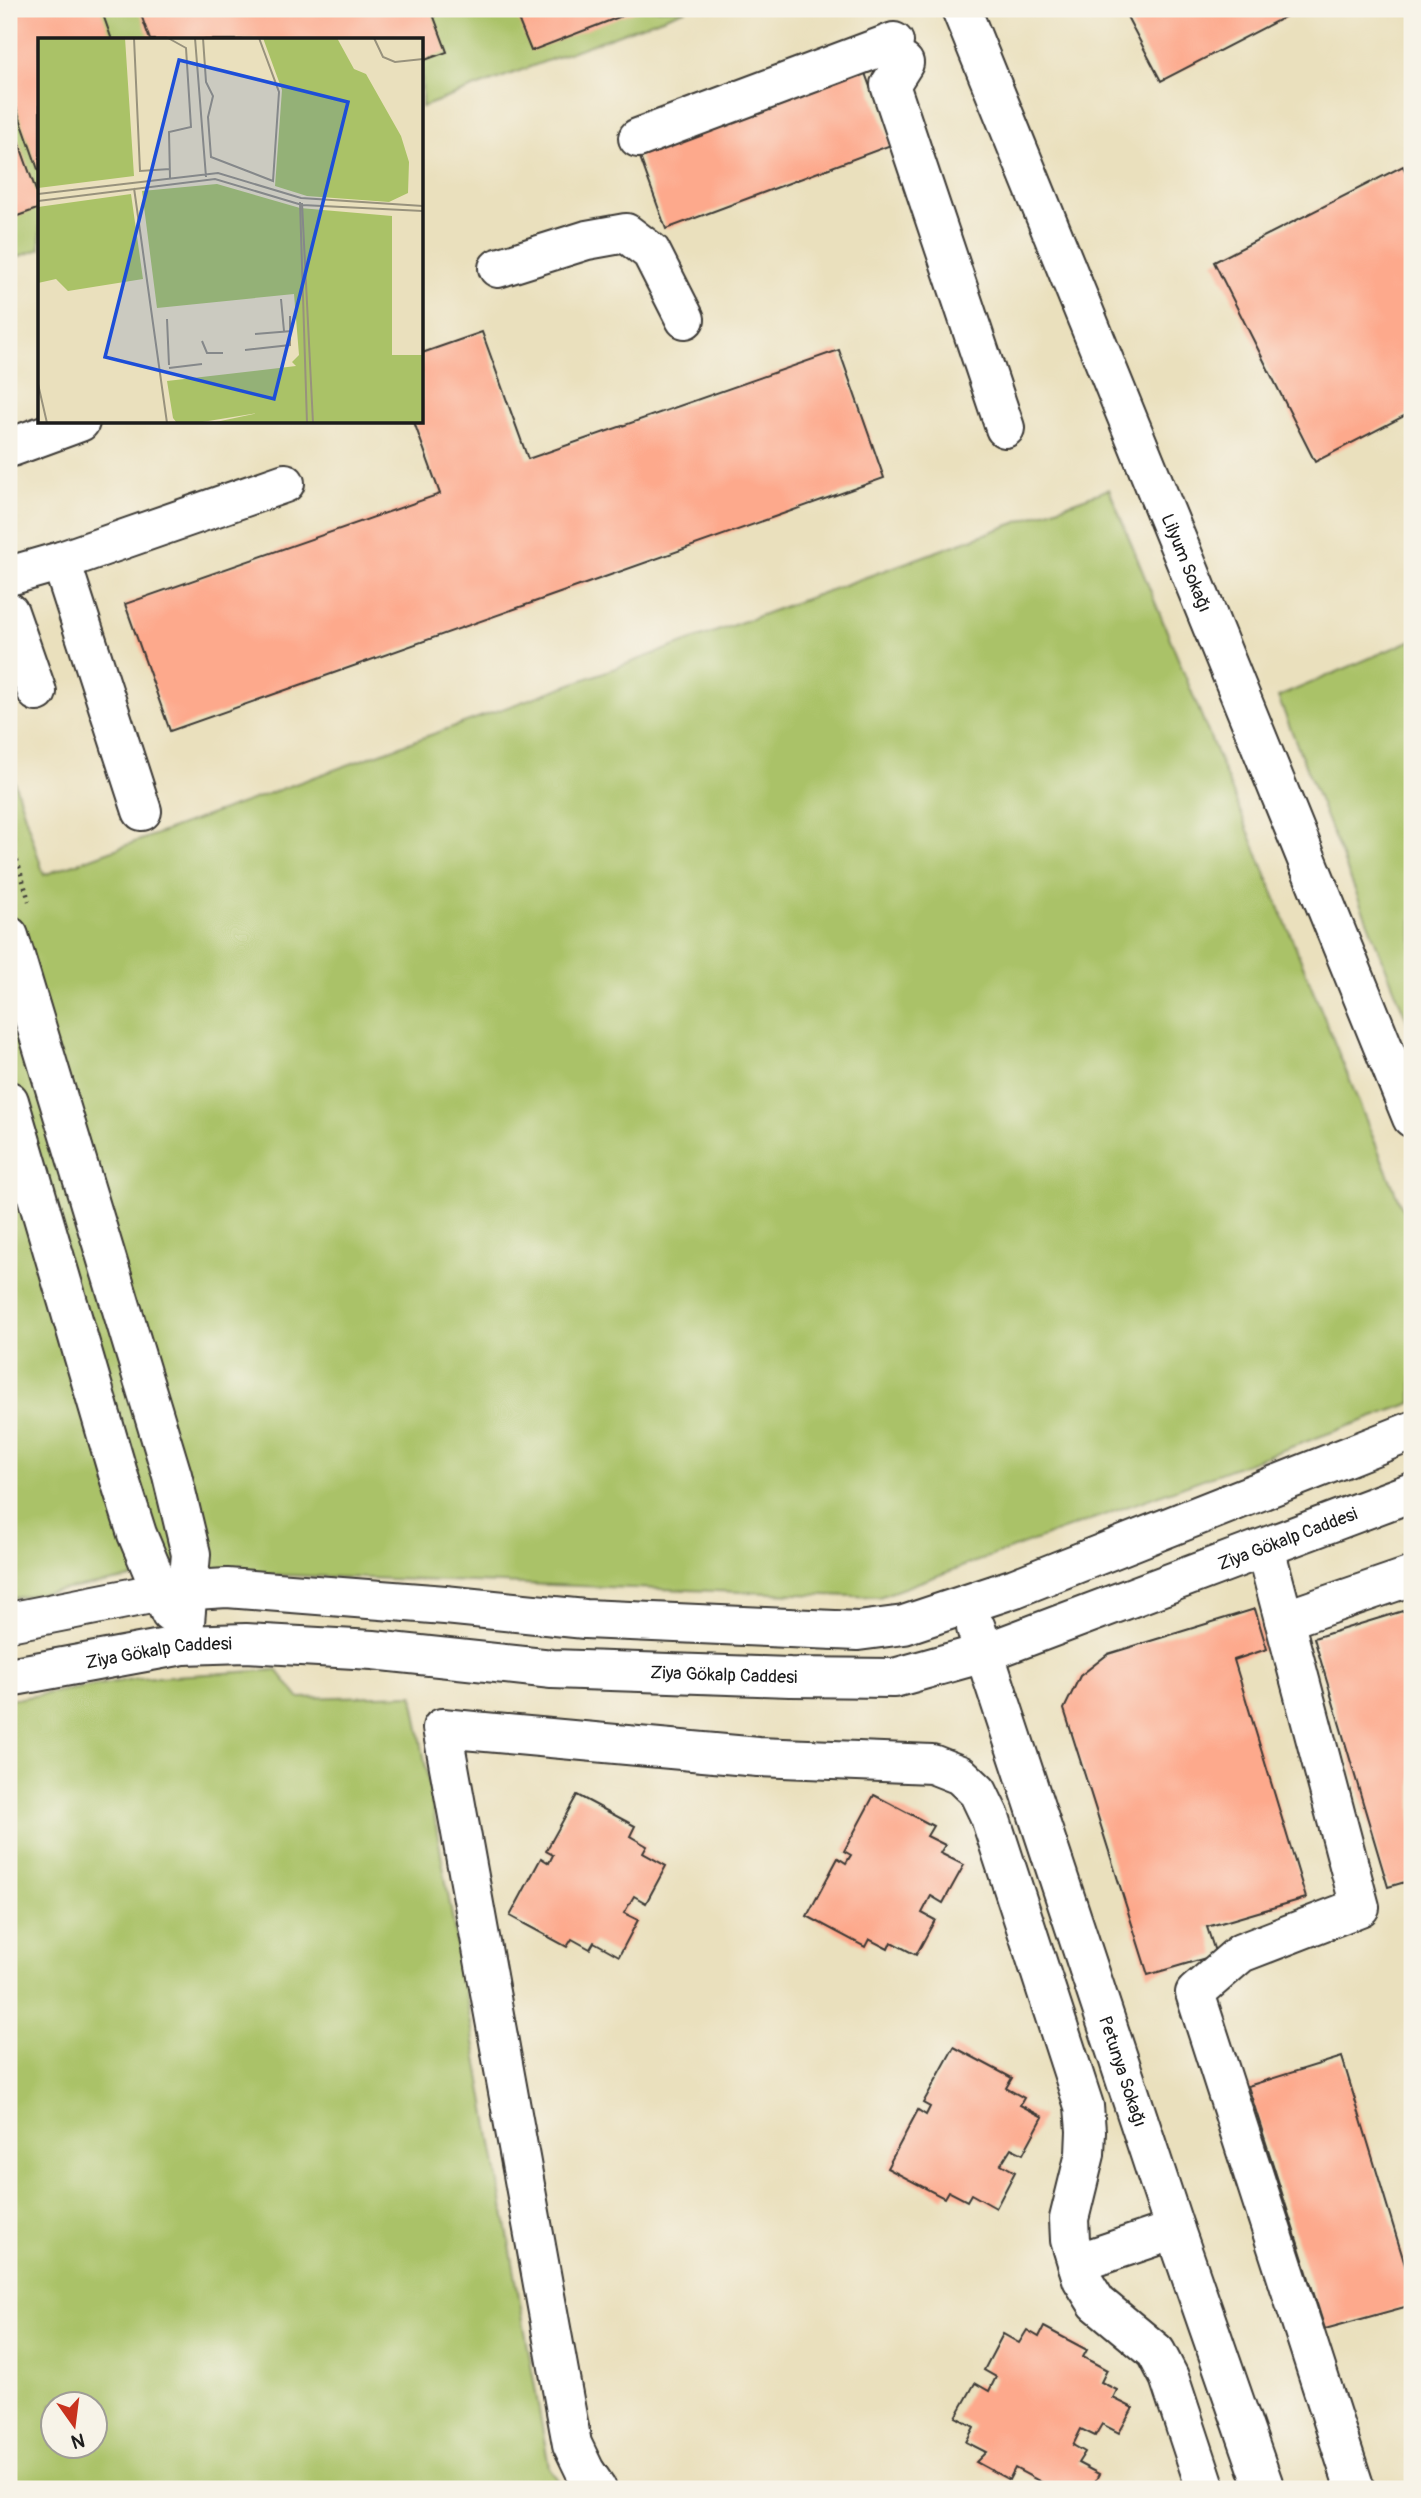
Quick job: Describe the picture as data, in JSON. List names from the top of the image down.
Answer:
{
  "streets": {
    "street": ["Lilyum Sokağı", "Ziya Gökalp Caddesi", "Petunya Sokağı"]
  },
  "crossings": [
    ["Ziya Gökalp Caddesi", "Petunya Sokağı"]
  ],
  "north": "bottom"
}
